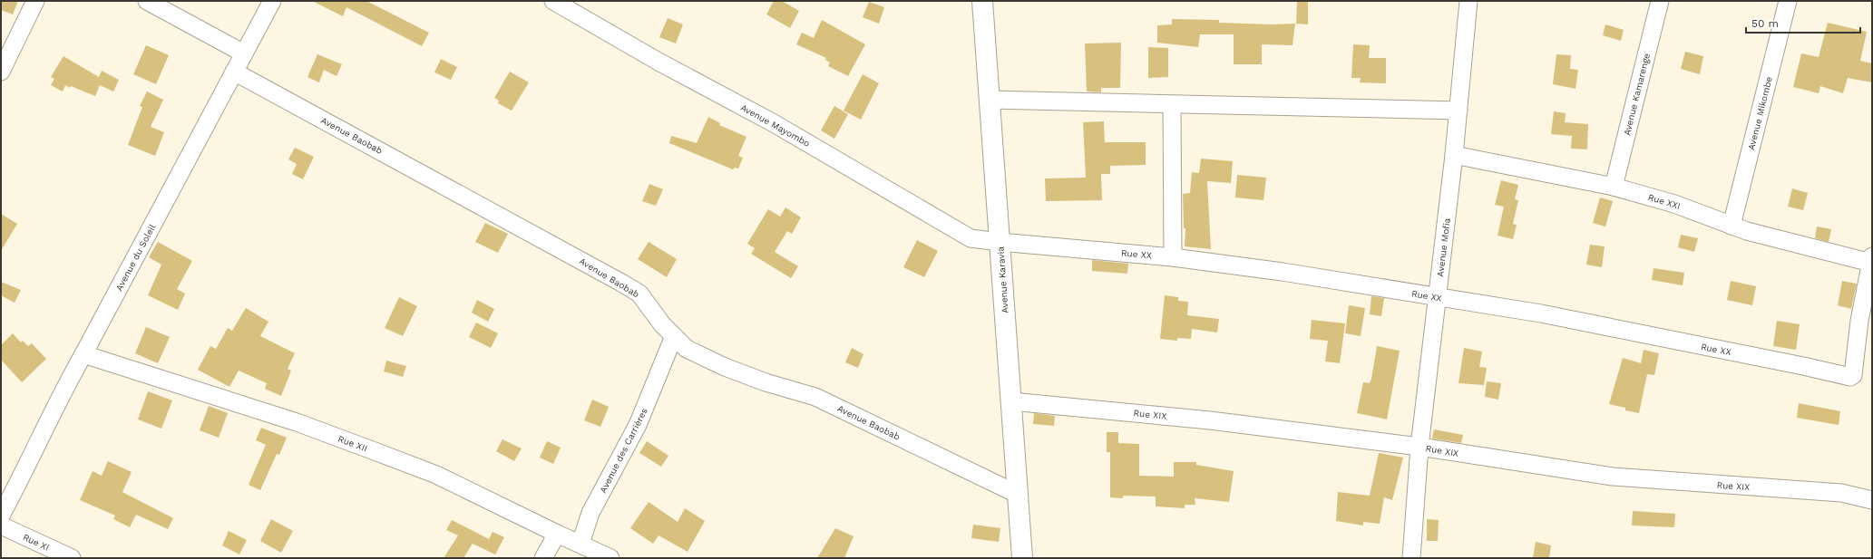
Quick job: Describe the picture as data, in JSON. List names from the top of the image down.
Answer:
{
  "streets": {
    "street": [
      "Avenue Kamarenge",
      "Avenue Mikombe",
      "Avenue Mayombo",
      "Avenue Baobab",
      "Rue XXI",
      "Avenue Mofia",
      "Rue XX",
      "Avenue du Soleil",
      "Avenue Karavia",
      "Rue XIX",
      "Rue XII",
      "Avenue des Carrières",
      "Rue XI"
    ]
  },
  "crossings": [
    ["Avenue Kamarenge", "Rue XXI"],
    ["Avenue Mikombe", "Rue XXI"],
    ["Avenue Mayombo", "Rue XX"],
    ["Avenue Mayombo", "Avenue Karavia"],
    ["Avenue Baobab", "Avenue du Soleil"],
    ["Avenue Baobab", "Avenue Karavia"],
    ["Avenue Baobab", "Avenue des Carrières"],
    ["Rue XXI", "Avenue Mofia"],
    ["Rue XXI", "Rue XX"],
    ["Avenue Mofia", "Rue XX"],
    ["Avenue Mofia", "Rue XIX"],
    ["Rue XX", "Avenue Karavia"],
    ["Avenue du Soleil", "Rue XII"],
    ["Avenue Karavia", "Rue XIX"],
    ["Rue XII", "Avenue des Carrières"]
  ],
  "scale_bar": "50 m"
}
